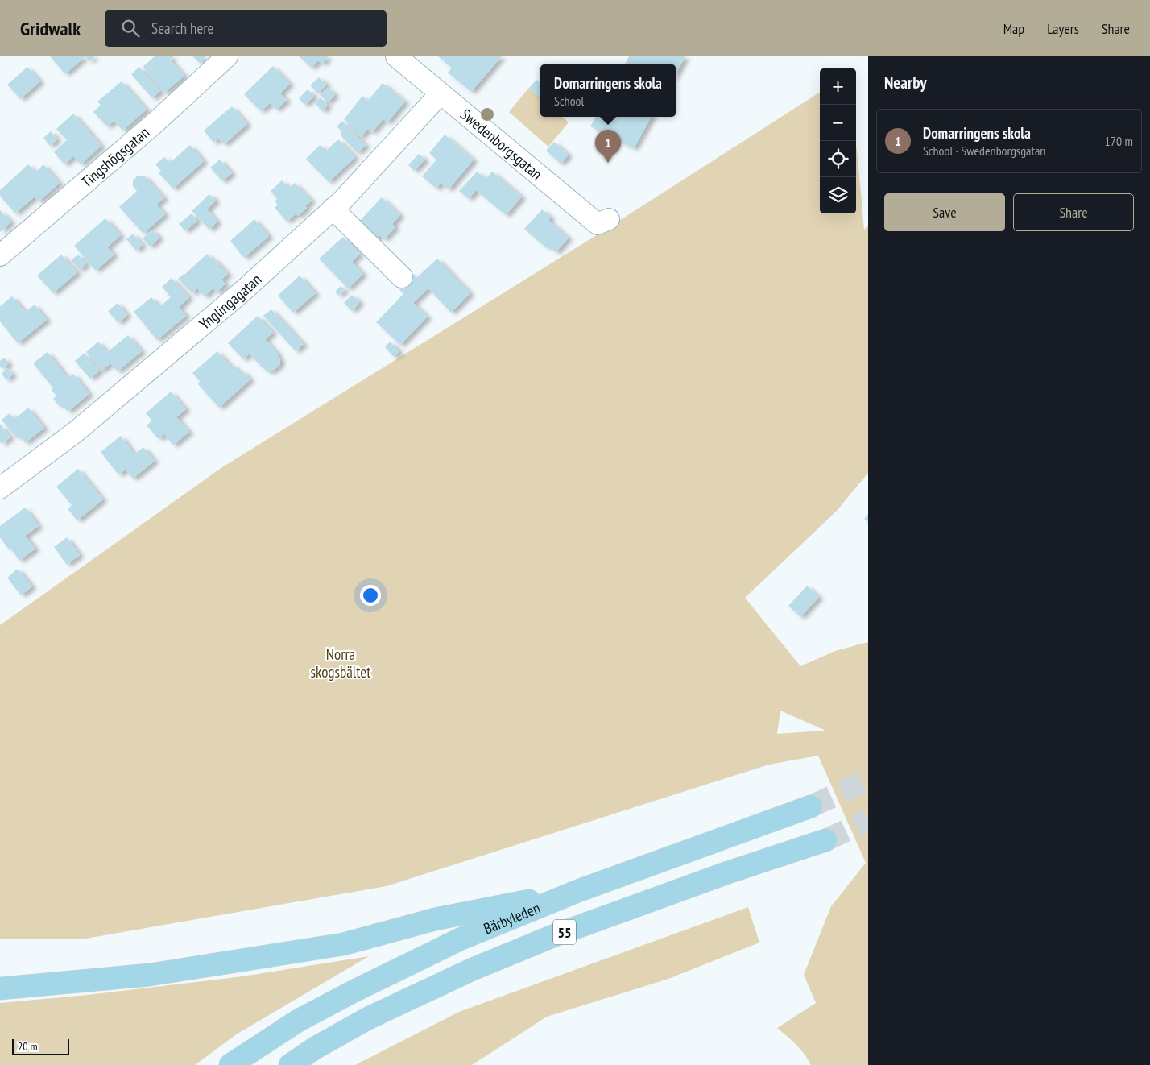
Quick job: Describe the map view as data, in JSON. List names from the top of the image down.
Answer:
{
  "streets": {
    "main road": ["Bärbyleden", "55"],
    "street": ["Swedenborgsgatan", "Tingshögsgatan", "Ynglingagatan"]
  },
  "crossings": [
    ["Swedenborgsgatan", "Ynglingagatan"]
  ],
  "parks": ["Norra skogsbältet"],
  "scale_bar": "20 m",
  "page": {
    "header": "Gridwalk",
    "search": "Search here",
    "nav": ["Map", "Layers", "Share"],
    "heading": "Nearby",
    "popup": ["Domarringens skola", "School"],
    "map_buttons": ["+", "−"],
    "list": [
      {
        "mark": "1",
        "name": "Domarringens skola",
        "note": "School · Swedenborgsgatan",
        "value": "170 m"
      }
    ],
    "pins": "1",
    "buttons": ["Save", "Share"],
    "scale": "20 m"
  }
}
